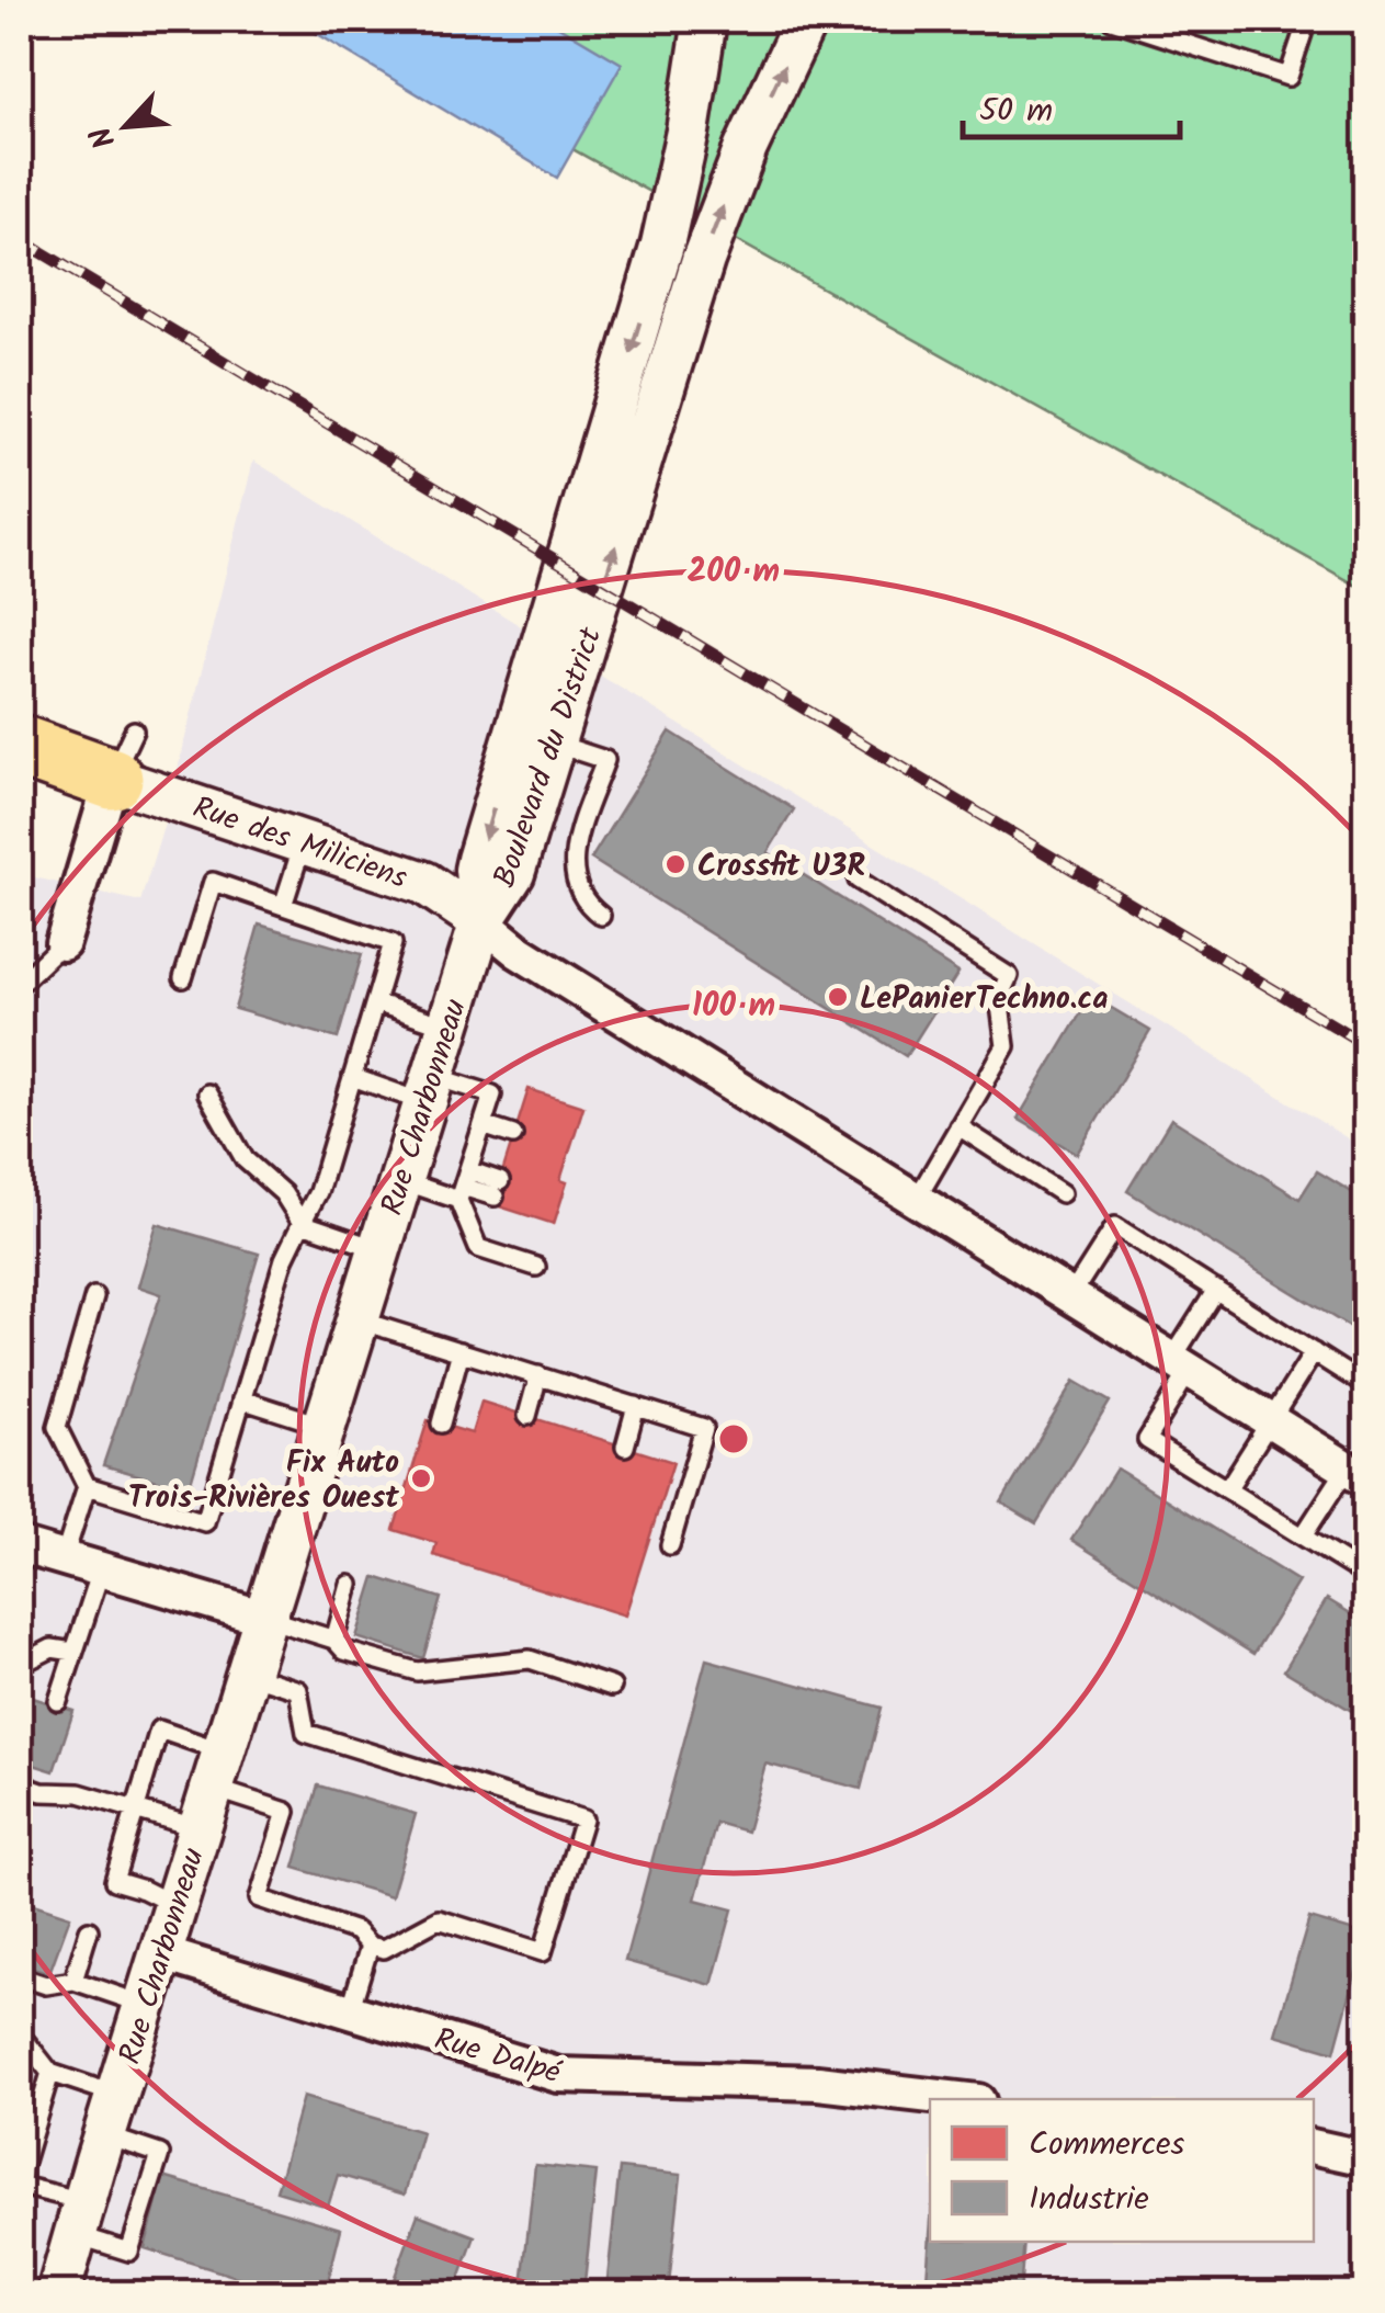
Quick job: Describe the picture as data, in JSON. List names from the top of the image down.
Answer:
{
  "streets": {
    "street": [
      "Boulevard du District",
      "Rue des Miliciens",
      "Rue Charbonneau",
      "Rue Dalpé"
    ]
  },
  "crossings": [
    ["Boulevard du District", "Rue des Miliciens"],
    ["Boulevard du District", "Rue Charbonneau"],
    ["Rue des Miliciens", "Rue Charbonneau"],
    ["Rue Charbonneau", "Rue Dalpé"]
  ],
  "places": ["Crossfit U3R", "LePanierTechno.ca", "Fix Auto Trois-Rivières Ouest"],
  "legend": ["Commerces", "Industrie"],
  "scale_bar": "50 m",
  "north": "bottom left",
  "rings": ["200 m", "100 m"]
}
